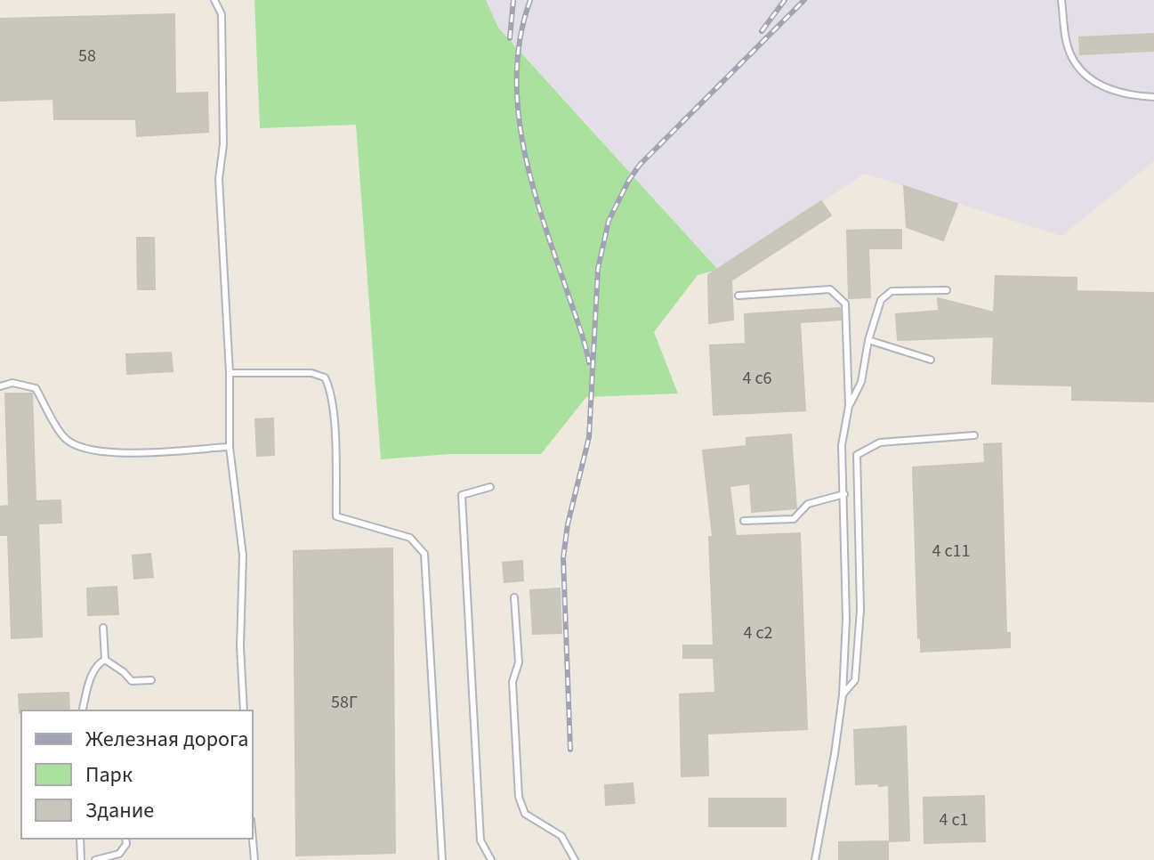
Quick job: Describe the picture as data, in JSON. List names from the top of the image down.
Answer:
{
  "house_numbers": [
    "58",
    "4 с6",
    "4 с11",
    "4 с2",
    "58Г",
    "4 с1"
  ],
  "legend": ["Железная дорога", "Парк", "Здание"]
}
